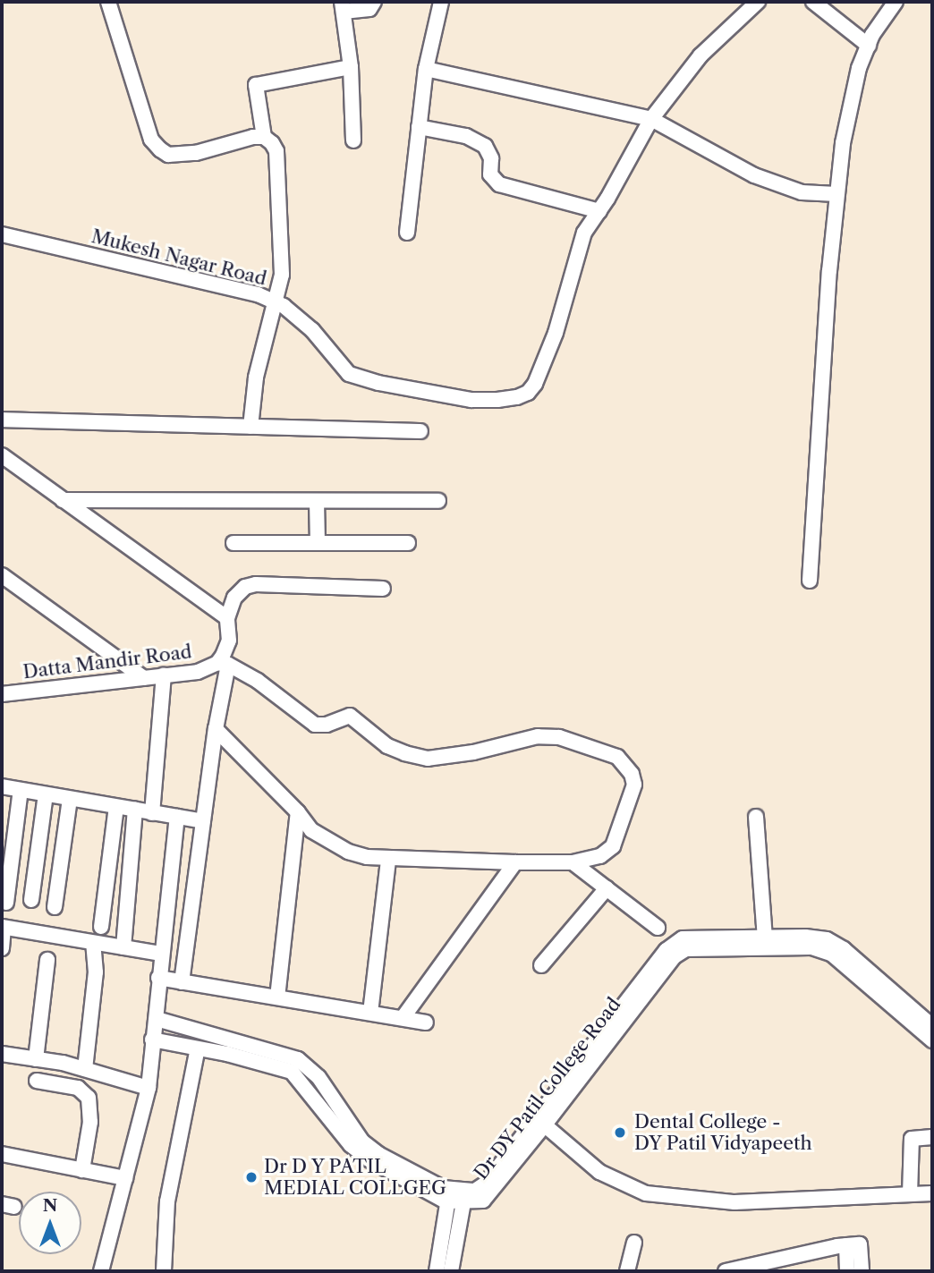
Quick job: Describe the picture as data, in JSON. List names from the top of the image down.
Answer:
{
  "streets": {
    "street": ["Mukesh Nagar Road", "Datta Mandir Road", "Dr DY Patil College Road"]
  },
  "places": ["Dental College - DY Patil Vidyapeeth", "Dr D Y PATIL MEDIAL COLLGEG"],
  "north": "top"
}
